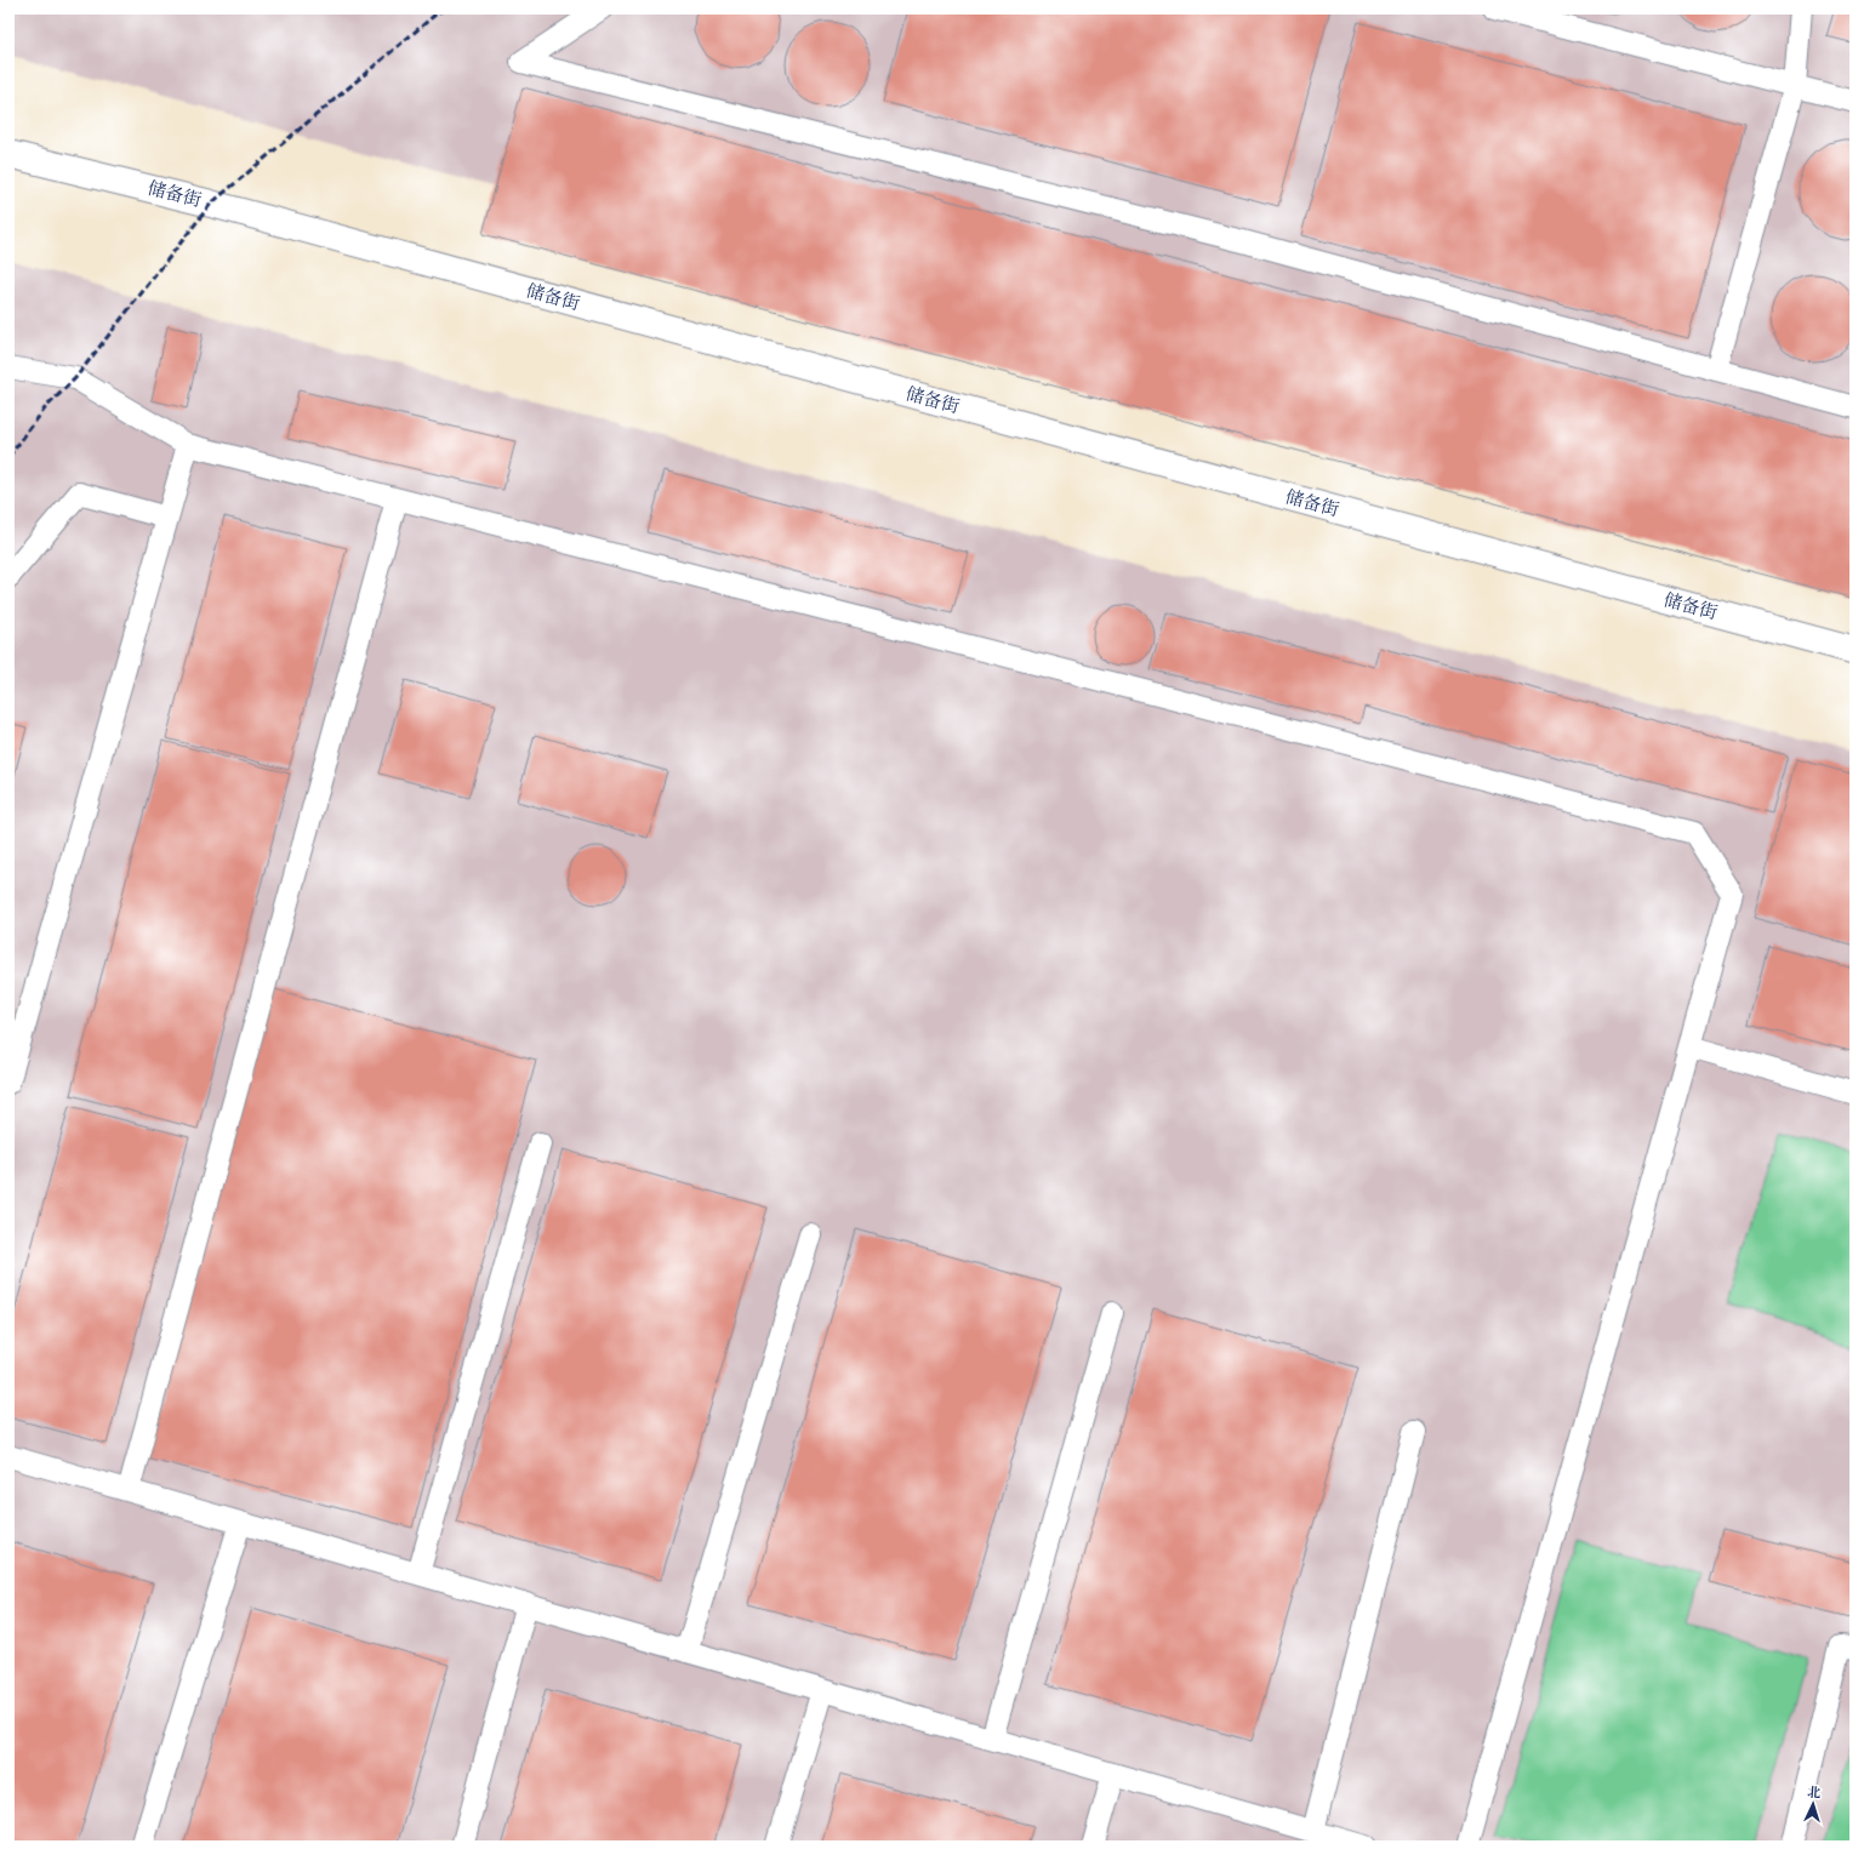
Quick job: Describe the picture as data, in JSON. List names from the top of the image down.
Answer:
{
  "streets": {
    "street": ["储备街"]
  },
  "north": "top"
}
